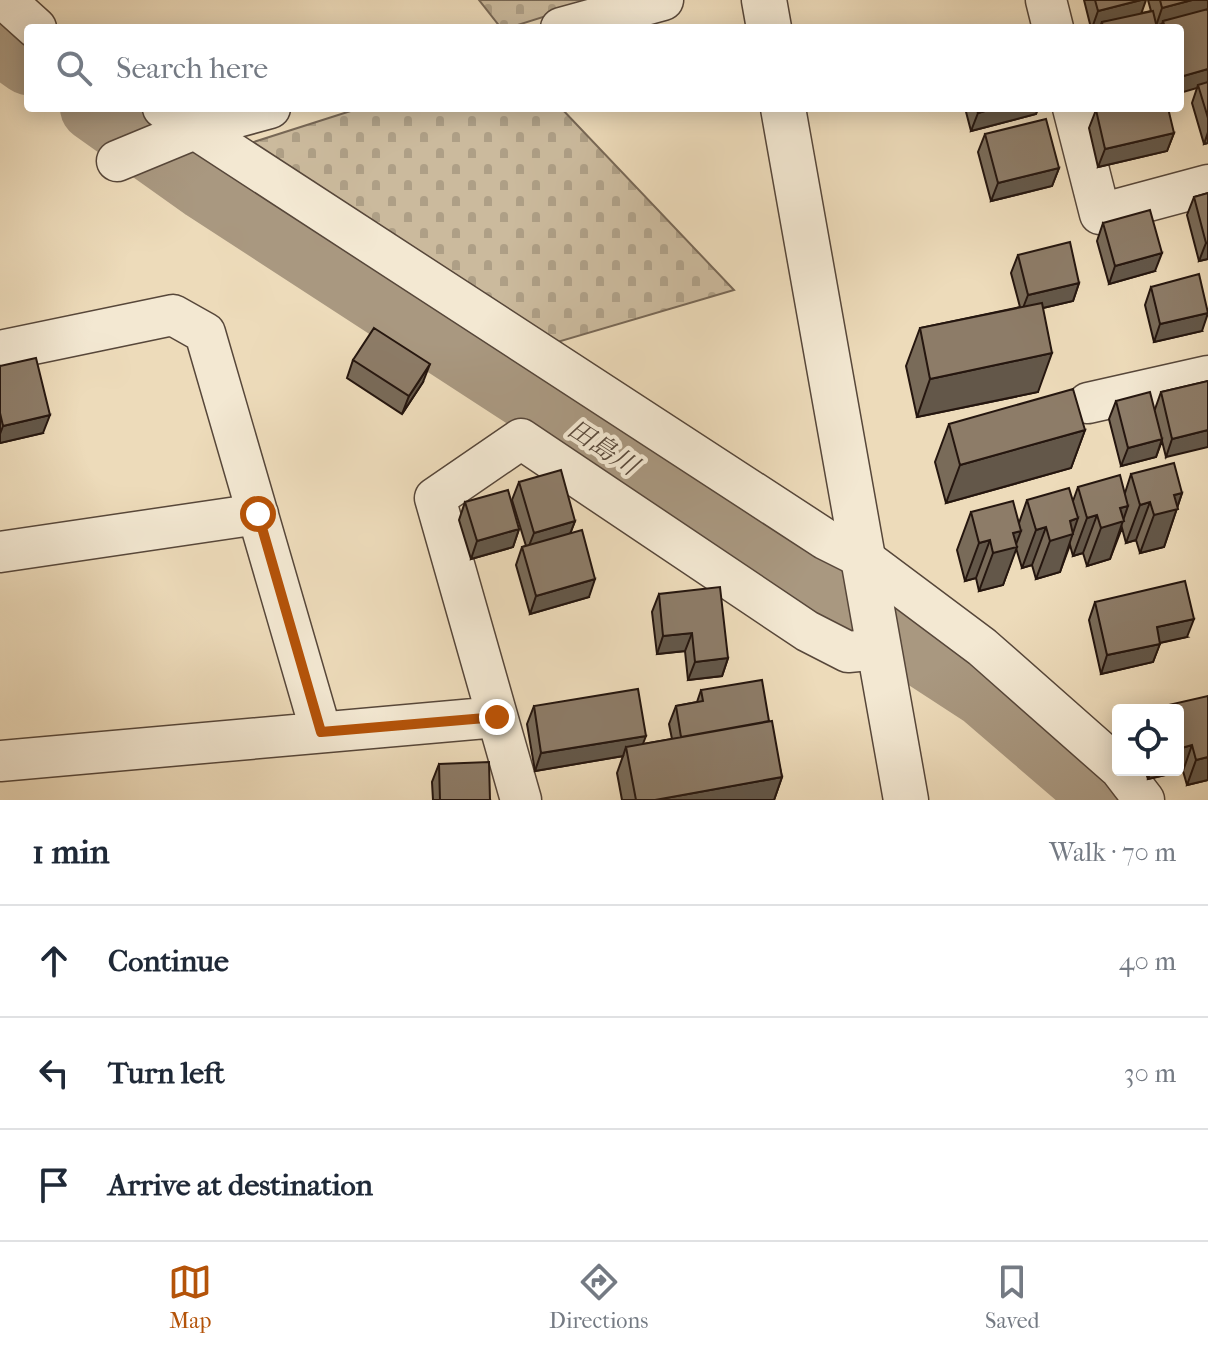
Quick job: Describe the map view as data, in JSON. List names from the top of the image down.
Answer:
{
  "water": ["田島川"],
  "page": {
    "search": "Search here",
    "heading": ["1 min", "Walk · 70 m"],
    "list": [
      ["Continue", "40 m"],
      ["Turn left", "30 m"],
      "Arrive at destination"
    ],
    "nav": ["Map", "Directions", "Saved"]
  }
}
